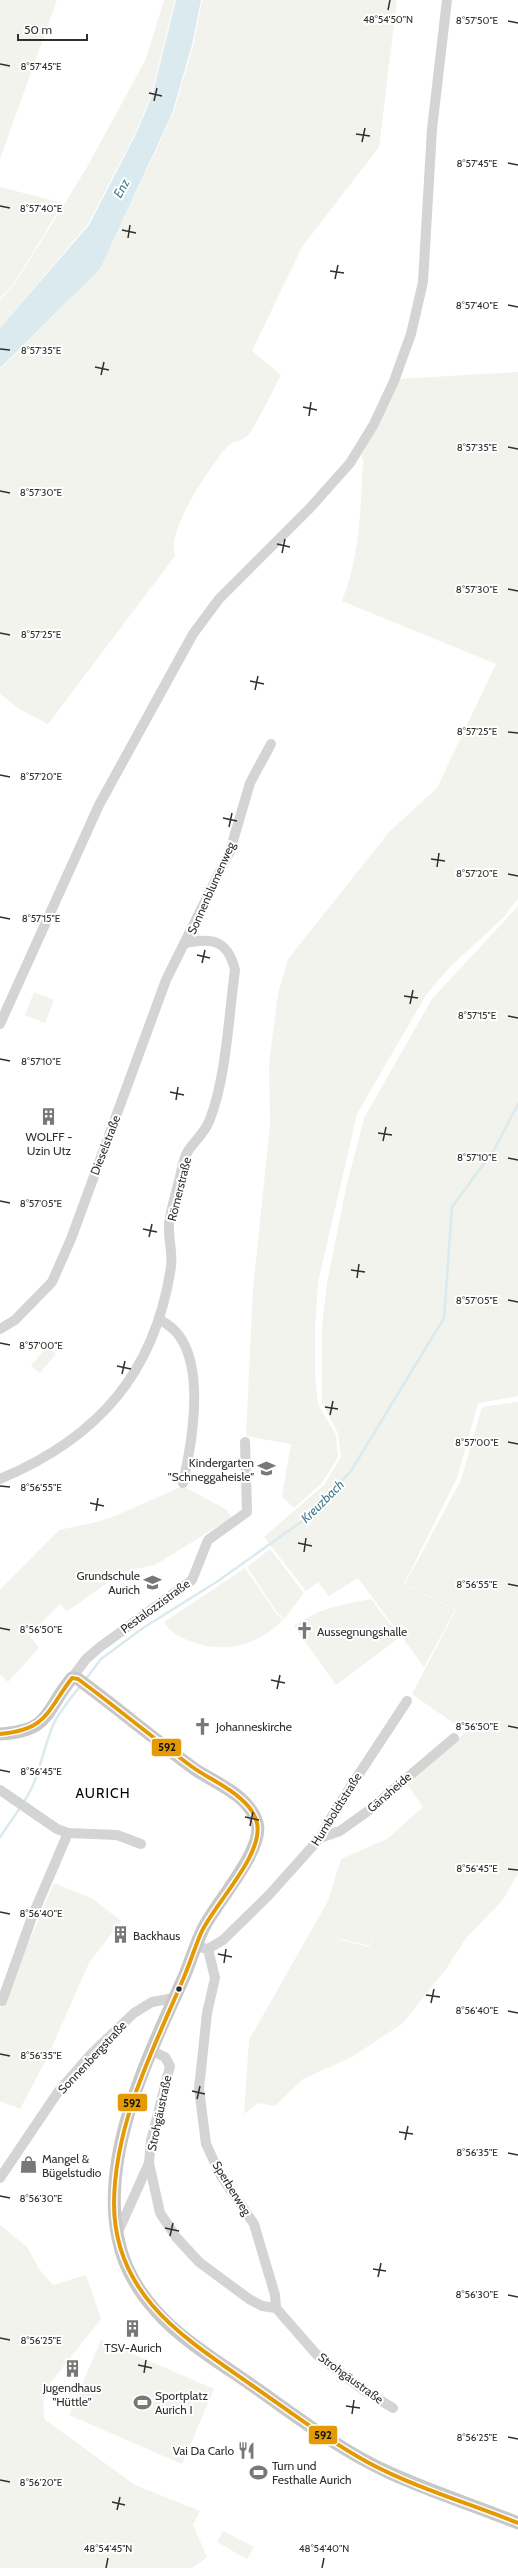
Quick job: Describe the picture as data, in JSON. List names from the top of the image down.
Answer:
{
  "streets": {
    "street": [
      "Sonnenblumenweg",
      "Dieselstraße",
      "Römerstraße",
      "Pestalozzistraße",
      "Gänsheide",
      "Humboldtstraße",
      "Sonnenbergstraße",
      "Strohgäustraße",
      "Sperberweg"
    ]
  },
  "crossings": [
    ["Sonnenblumenweg", "Dieselstraße"],
    ["Sonnenblumenweg", "Römerstraße"],
    ["Dieselstraße", "Römerstraße"],
    ["Gänsheide", "Humboldtstraße"],
    ["Humboldtstraße", "Sperberweg"],
    ["Strohgäustraße", "Sperberweg"]
  ],
  "districts": ["AURICH"],
  "water": ["Enz", "Kreuzbach"],
  "places": {
    "building": [
      "WOLFF - Uzin Utz",
      "Backhaus",
      "TSV-Aurich",
      "Jugendhaus \"Hüttle\""
    ],
    "school or university": ["Kindergarten \"Schneggaheisle\"", "Grundschule Aurich"],
    "church": ["Aussegnungshalle", "Johanneskirche"],
    "shop": ["Mangel & Bügelstudio"],
    "sports": ["Sportplatz Aurich I", "Turn und Festhalle Aurich"],
    "restaurant": ["Vai Da Carlo"]
  },
  "lines": ["transit line 592"],
  "scale_bar": "50 m",
  "coordinates": [
    "48°54'50\"N",
    "8°57'50\"E",
    "8°57'45\"E",
    "8°57'40\"E",
    "8°57'35\"E",
    "8°57'30\"E",
    "8°57'25\"E",
    "8°57'20\"E",
    "8°57'15\"E",
    "8°57'10\"E",
    "8°57'05\"E",
    "8°57'00\"E",
    "8°56'55\"E",
    "8°56'50\"E",
    "8°56'45\"E",
    "8°56'40\"E",
    "8°56'35\"E",
    "8°56'30\"E",
    "8°56'25\"E",
    "8°56'20\"E",
    "48°54'45\"N",
    "48°54'40\"N"
  ]
}
